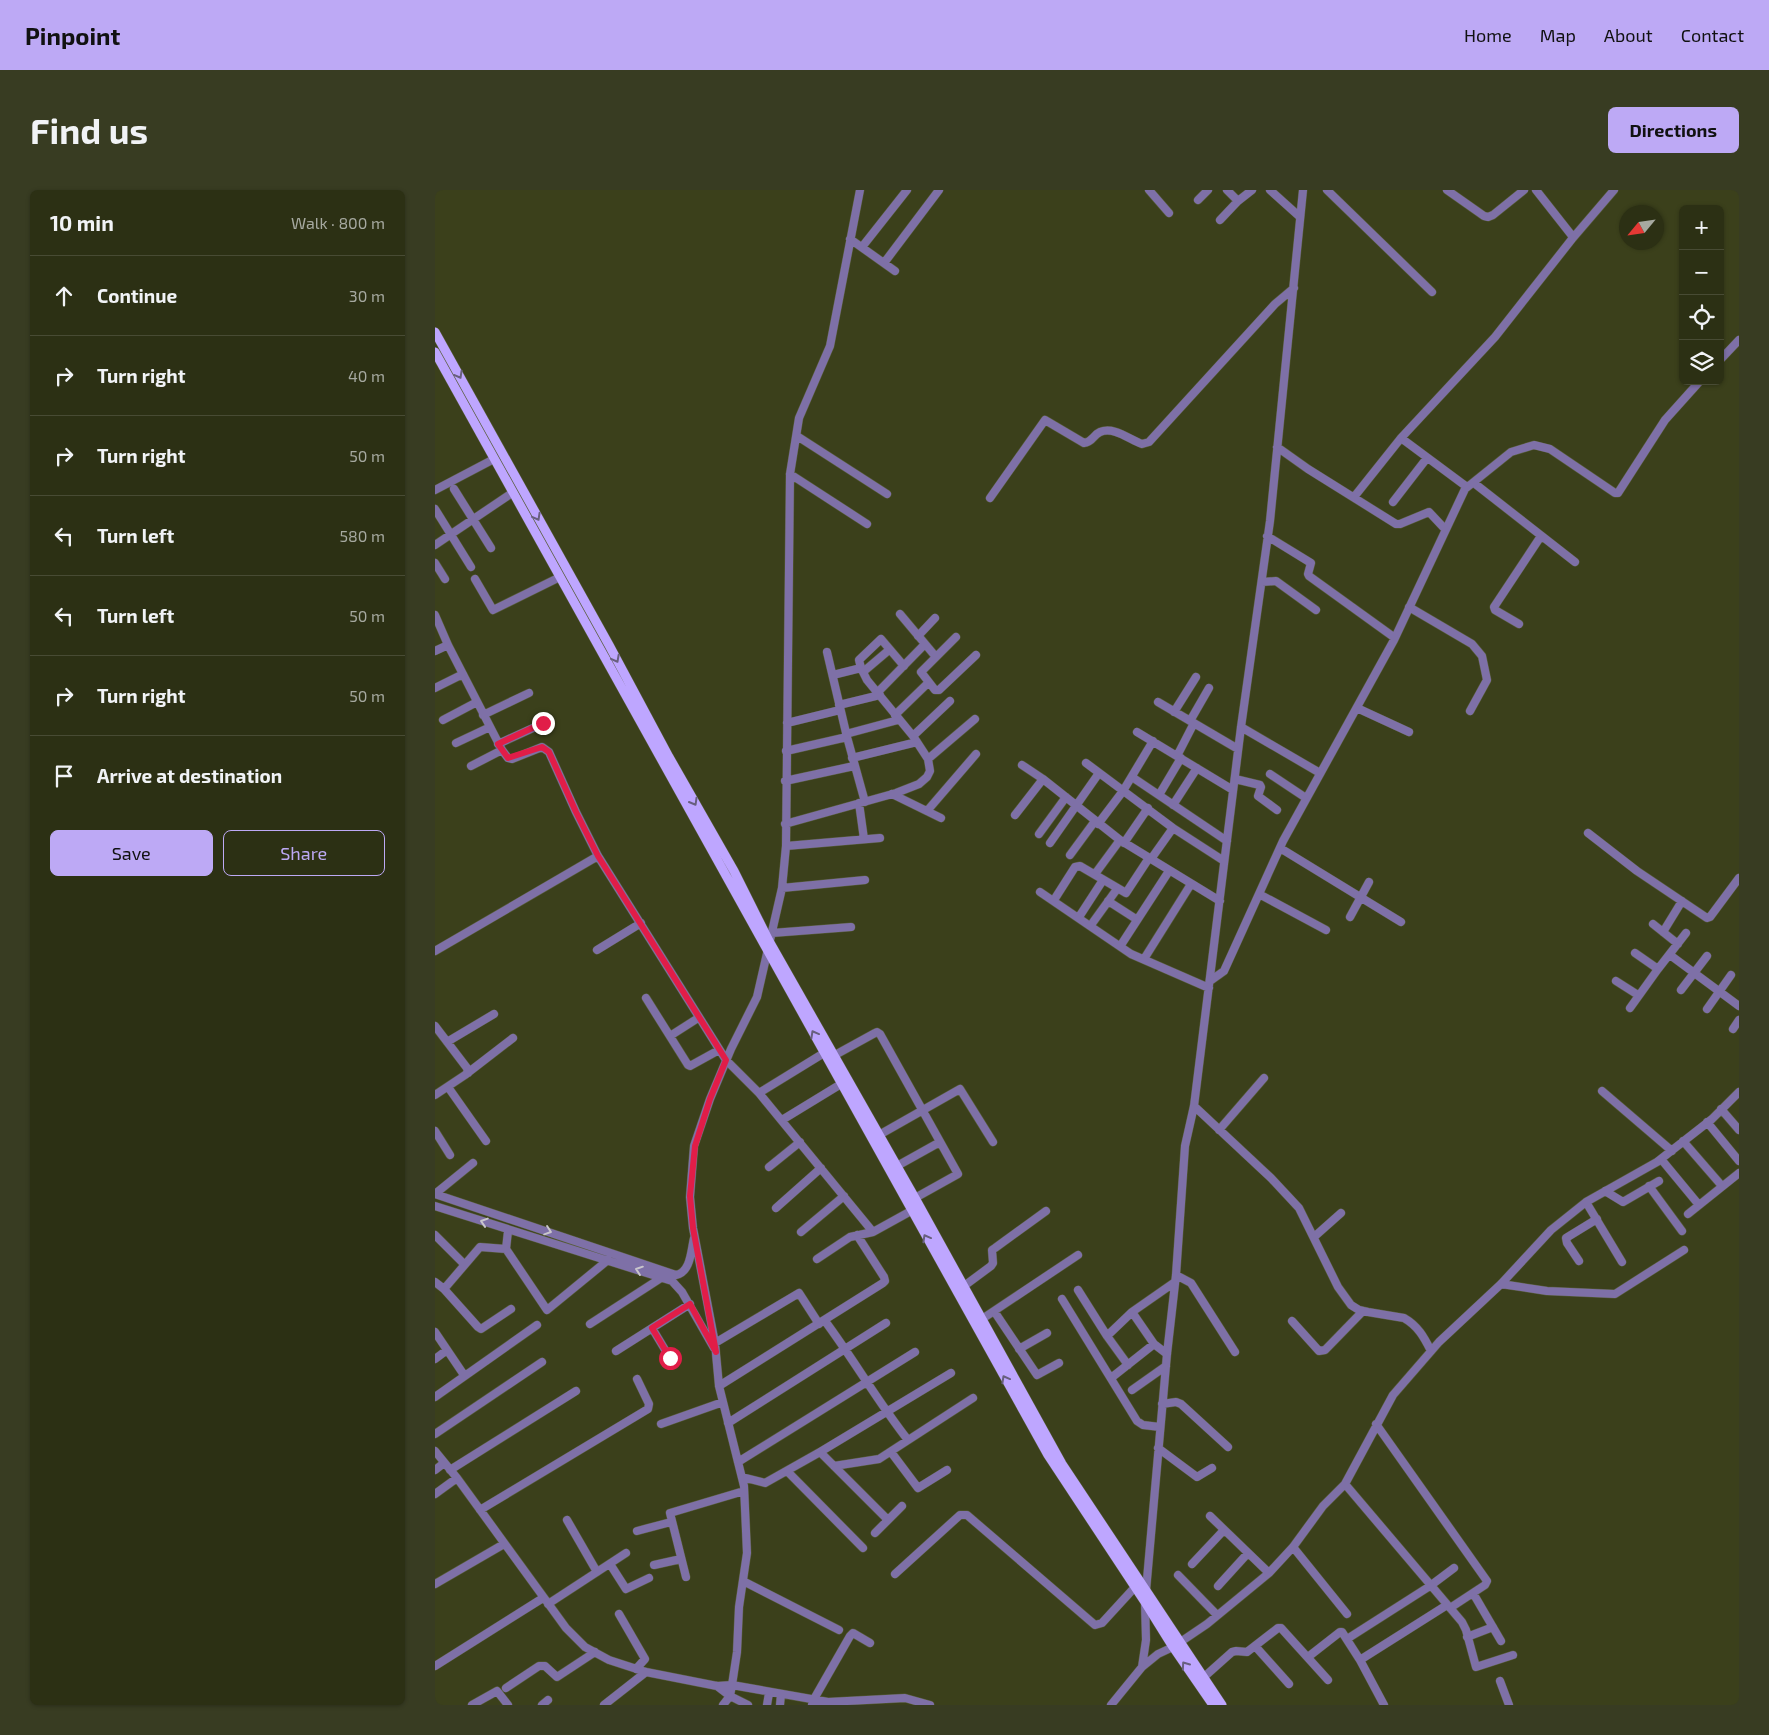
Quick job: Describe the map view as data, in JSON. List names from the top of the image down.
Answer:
{
  "north": "bottom left",
  "page": {
    "header": "Pinpoint",
    "nav": [
      "Home",
      "Map",
      "About",
      "Contact"
    ],
    "buttons": [
      "Directions",
      ["Save", "Share"]
    ],
    "title": "Find us",
    "heading": ["10 min", "Walk · 800 m"],
    "map_buttons": ["+", "−"],
    "list": [
      ["Continue", "30 m"],
      ["Turn right", "40 m"],
      ["Turn right", "50 m"],
      ["Turn left", "580 m"],
      ["Turn left", "50 m"],
      ["Turn right", "50 m"],
      "Arrive at destination"
    ]
  }
}
